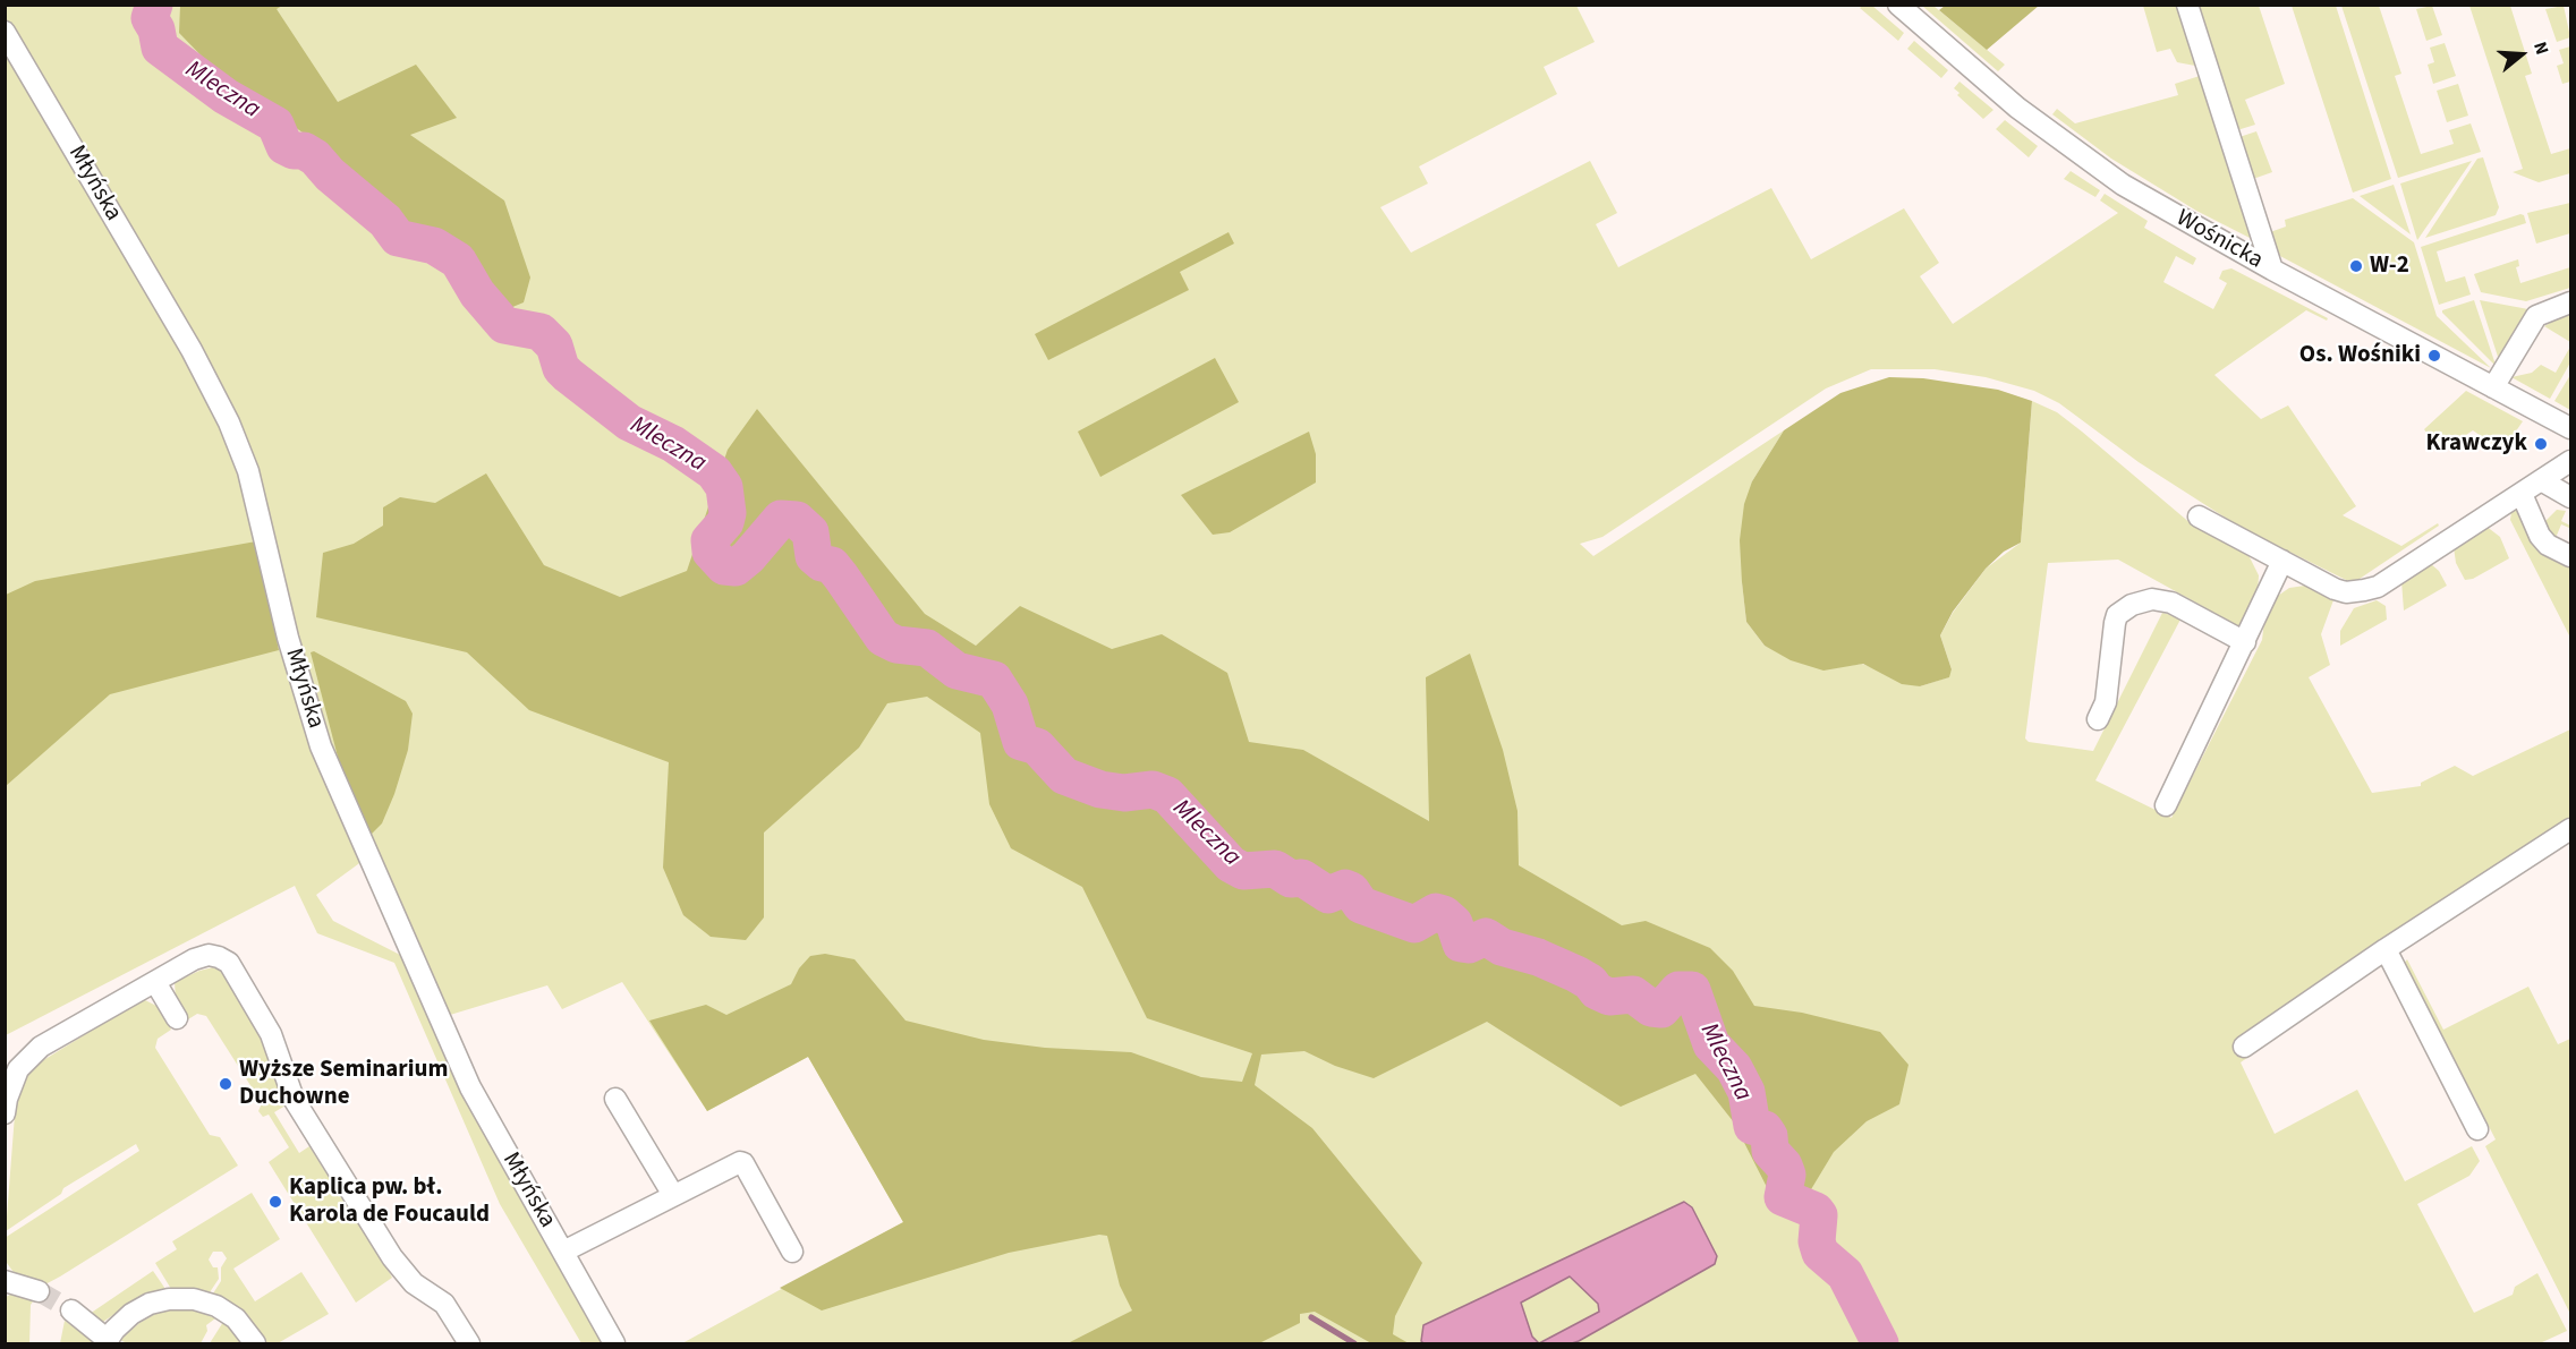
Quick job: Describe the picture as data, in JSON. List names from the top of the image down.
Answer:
{
  "streets": {
    "street": ["Młyńska", "Wośnicka"]
  },
  "water": ["Mleczna"],
  "places": [
    "W-2",
    "Os. Wośniki",
    "Krawczyk",
    "Wyższe Seminarium Duchowne",
    "Kaplica pw. bł. Karola de Foucauld"
  ],
  "north": "right"
}
